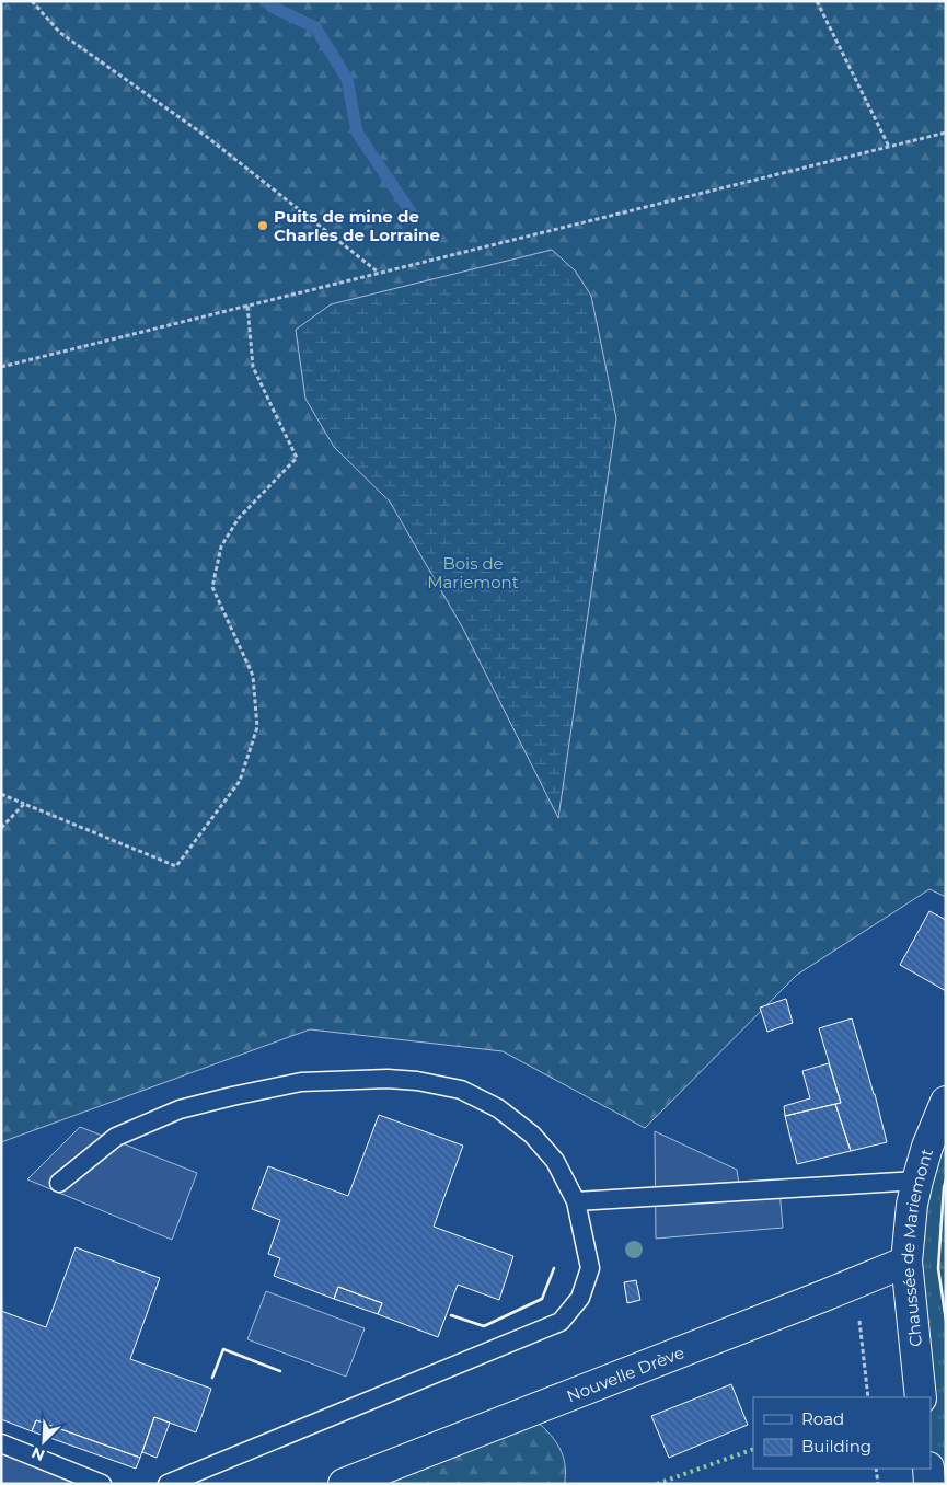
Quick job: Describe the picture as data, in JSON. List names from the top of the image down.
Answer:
{
  "streets": {
    "street": ["Chaussée de Mariemont", "Nouvelle Drève"]
  },
  "crossings": [
    ["Chaussée de Mariemont", "Nouvelle Drève"]
  ],
  "parks": ["Bois de Mariemont"],
  "places": ["Puits de mine de Charles de Lorraine"],
  "legend": ["Road", "Building"],
  "north": "bottom left"
}
